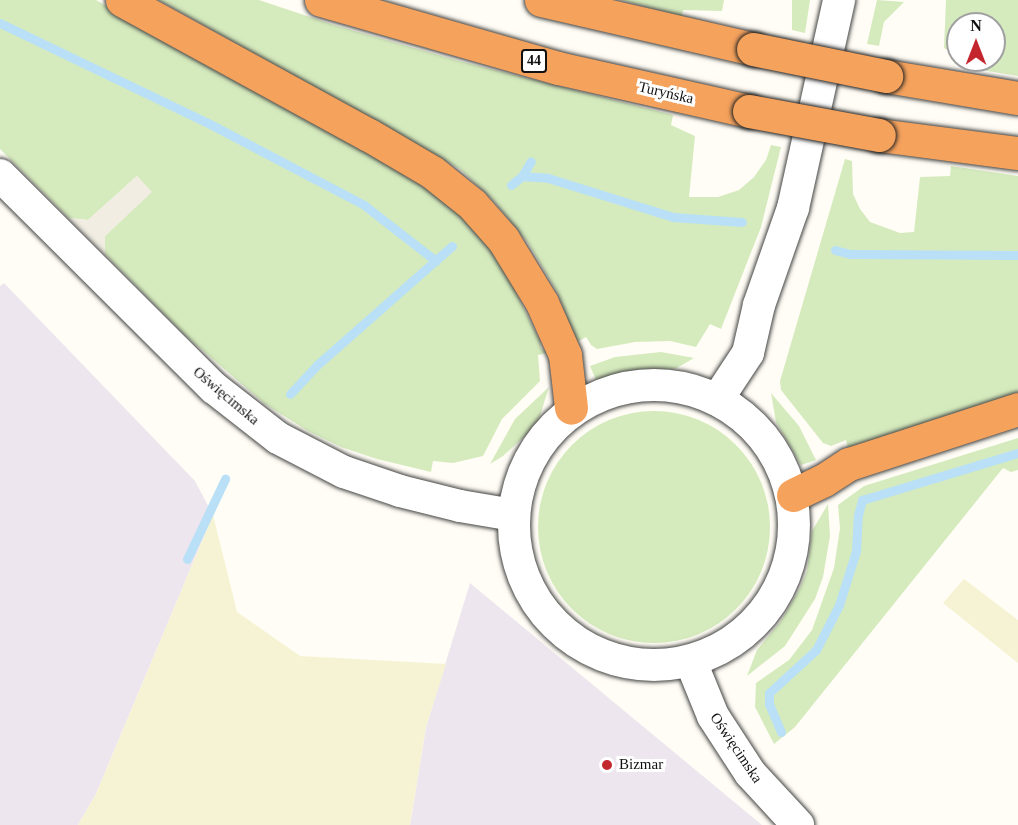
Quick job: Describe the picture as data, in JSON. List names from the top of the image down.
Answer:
{
  "streets": {
    "highway": ["44", "Turyńska"],
    "street": ["Oświęcimska"]
  },
  "places": ["Bizmar"],
  "north": "top"
}
